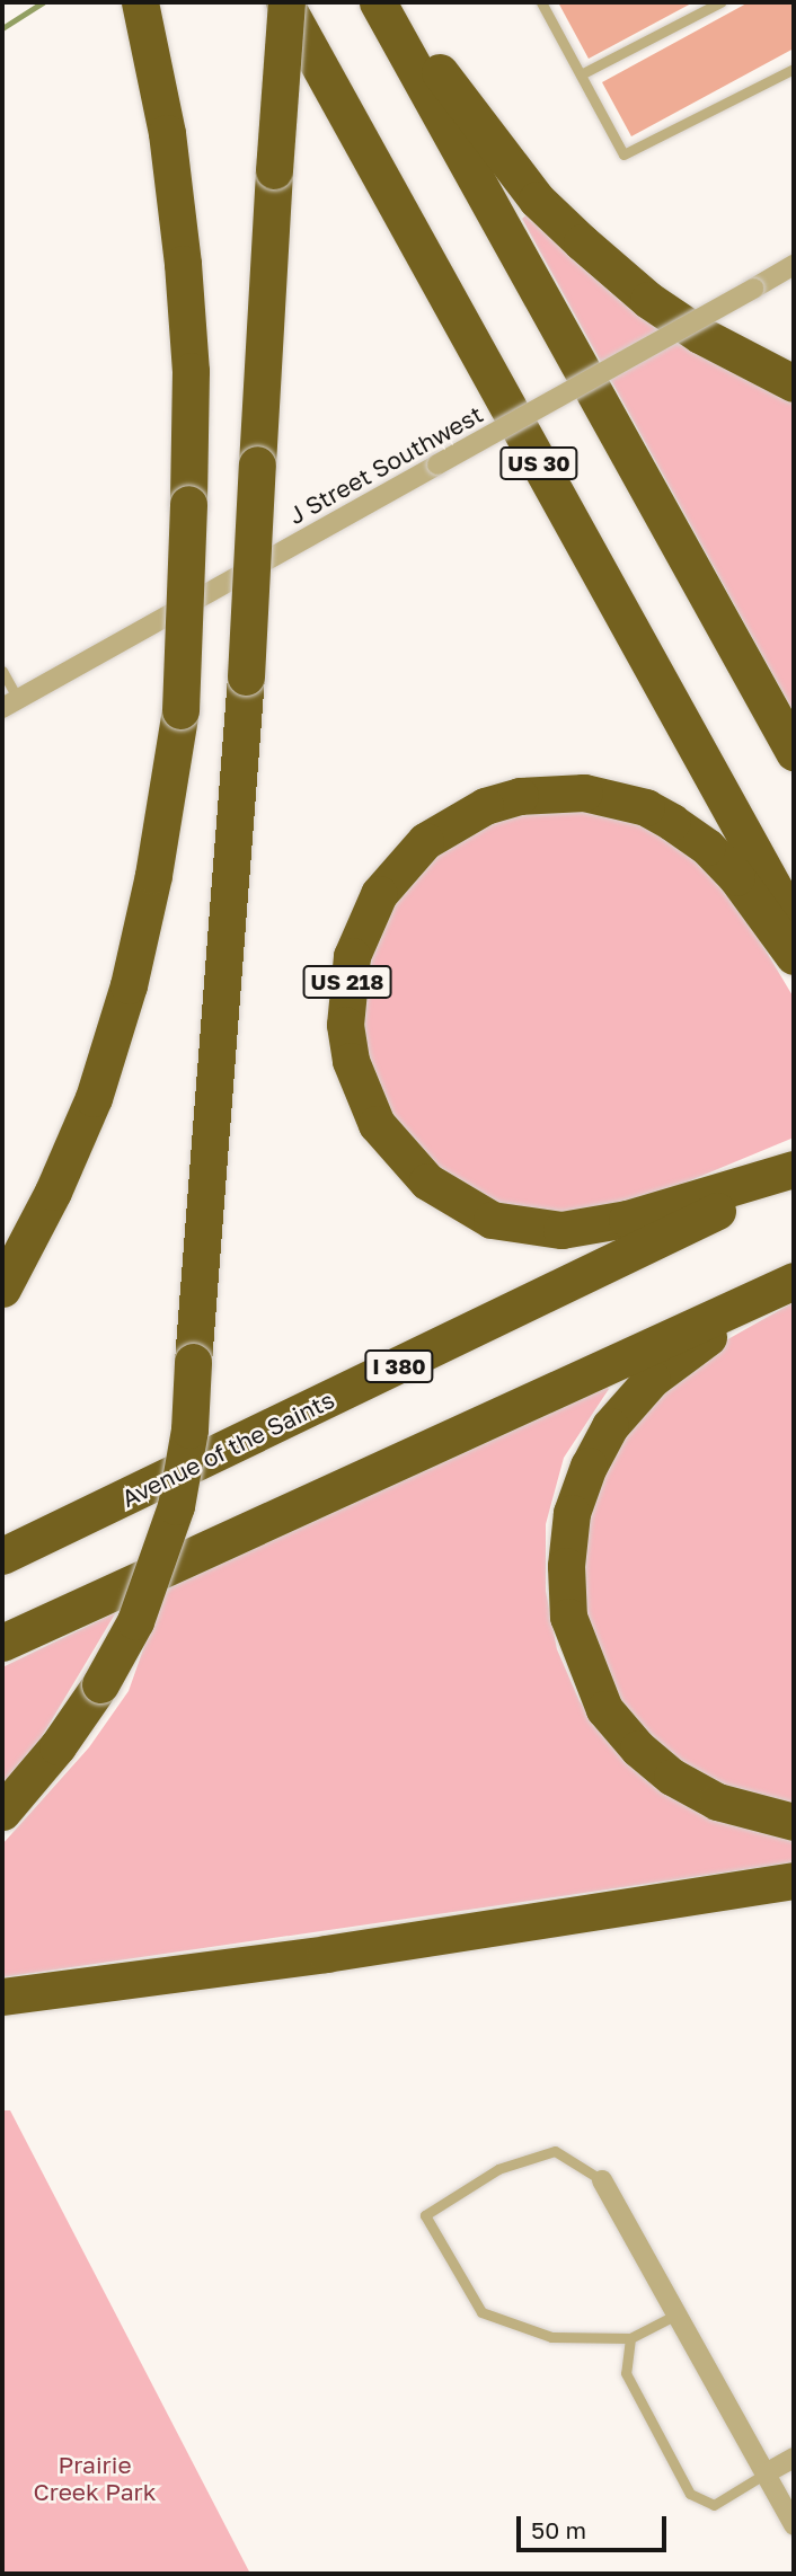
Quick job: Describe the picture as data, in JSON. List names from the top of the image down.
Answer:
{
  "streets": {
    "highway": [
      "US 30",
      "US 218",
      "I 380",
      "Avenue of the Saints"
    ],
    "street": ["J Street Southwest"]
  },
  "crossings": [
    ["US 218", "Avenue of the Saints"]
  ],
  "parks": ["Prairie Creek Park"],
  "scale_bar": "50 m"
}
